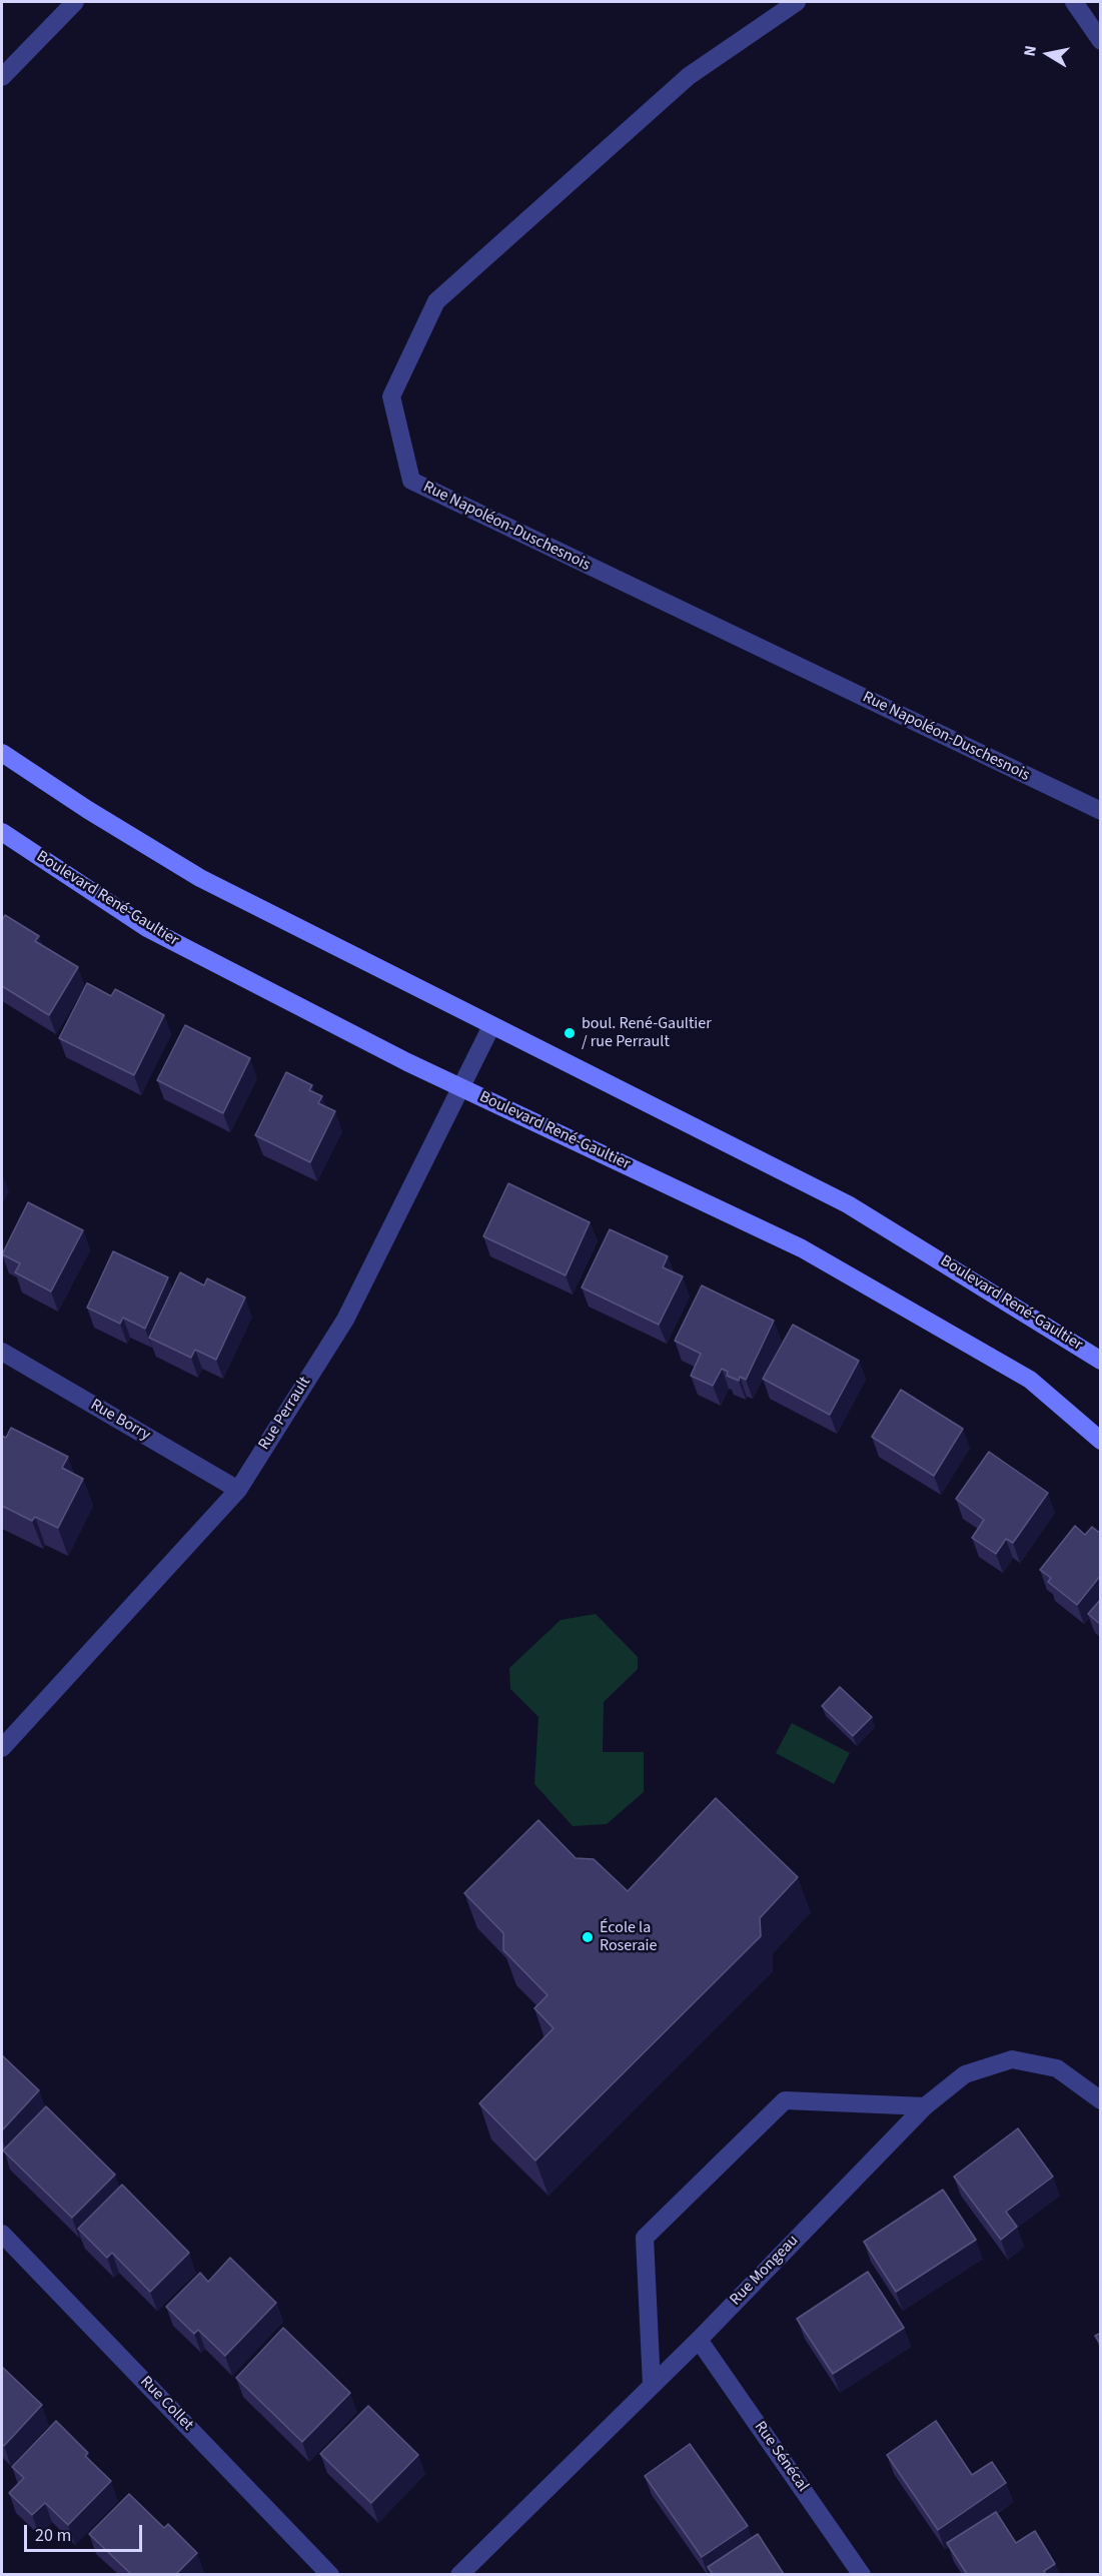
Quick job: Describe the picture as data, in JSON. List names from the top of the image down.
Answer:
{
  "streets": {
    "street": [
      "Rue Napoléon-Duschesnois",
      "Boulevard René-Gaultier",
      "Rue Perrault",
      "Rue Borry",
      "Rue Mongeau",
      "Rue Collet",
      "Rue Sénécal"
    ]
  },
  "crossings": [
    ["Boulevard René-Gaultier", "Rue Perrault"],
    ["Rue Perrault", "Rue Borry"],
    ["Rue Mongeau", "Rue Sénécal"]
  ],
  "places": ["boul. René-Gaultier / rue Perrault", "École la Roseraie"],
  "scale_bar": "20 m",
  "north": "left"
}
